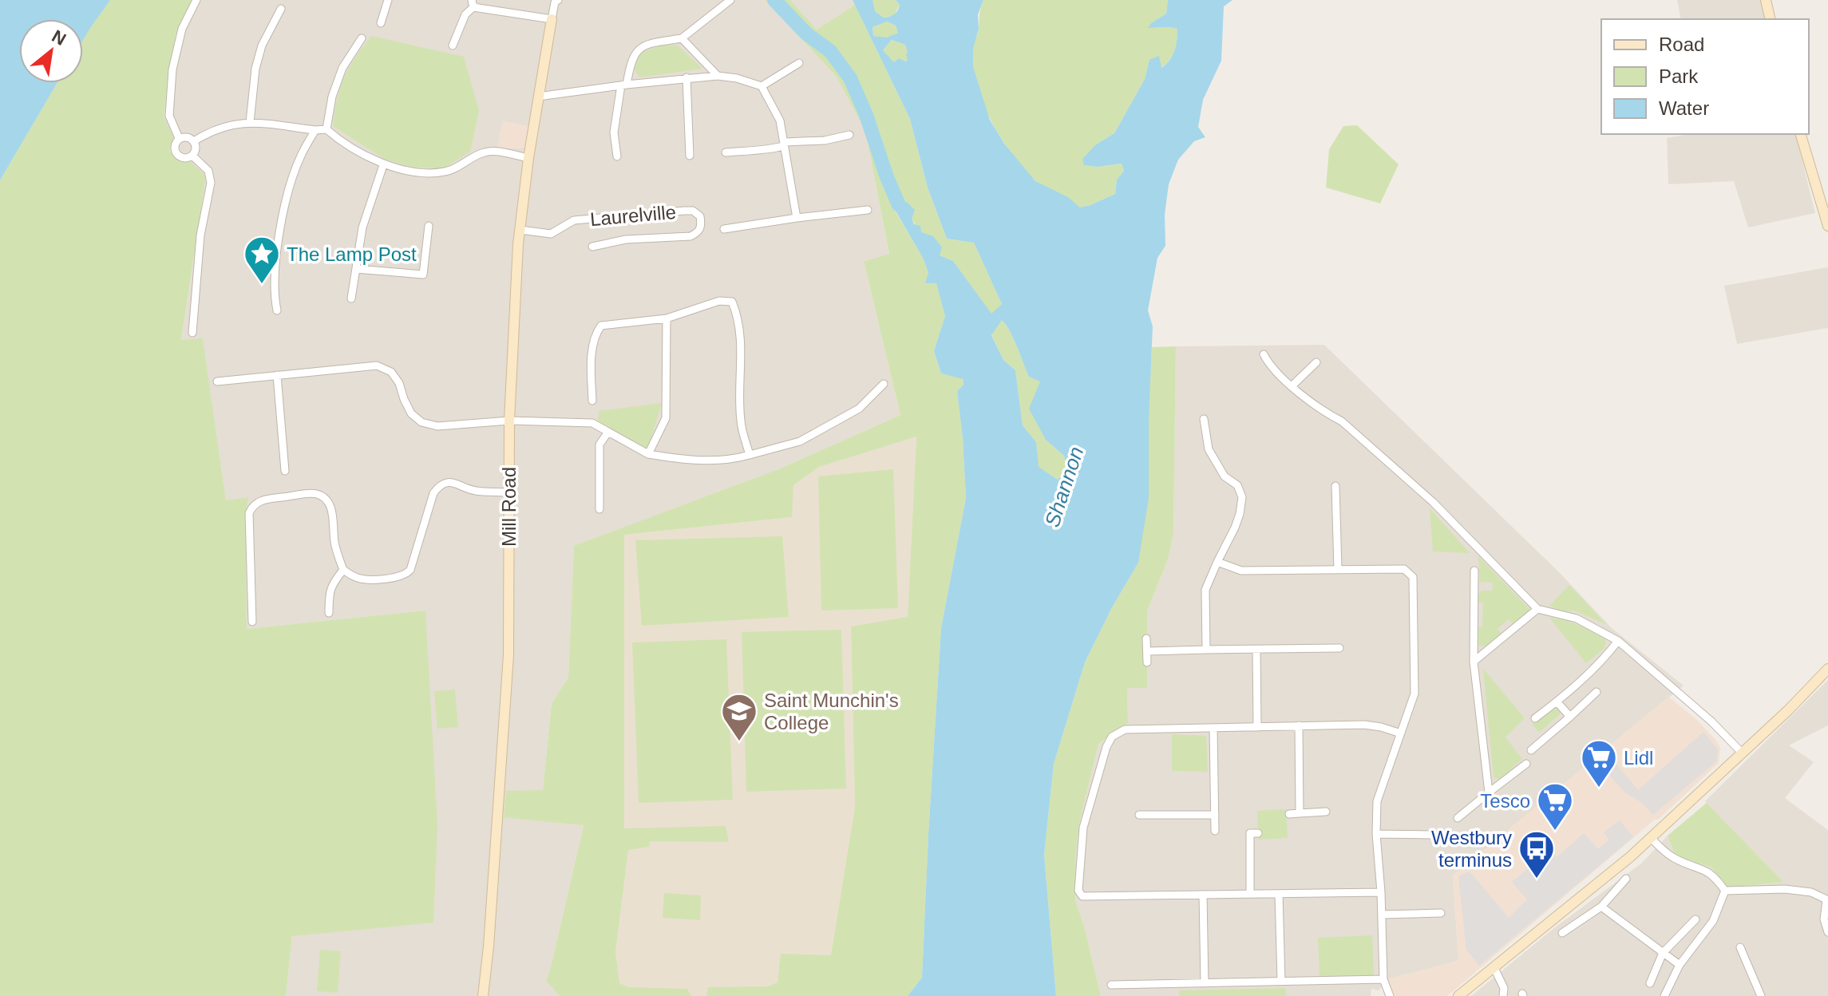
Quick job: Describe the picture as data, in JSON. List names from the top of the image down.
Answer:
{
  "streets": {
    "street": ["Laurelville", "Mill Road"]
  },
  "crossings": [
    ["Laurelville", "Mill Road"]
  ],
  "water": ["Shannon"],
  "places": {
    "place": ["The Lamp Post"],
    "school or university": ["Saint Munchin's College"],
    "supermarket": ["Lidl", "Tesco"],
    "bus stop": ["Westbury terminus"]
  },
  "legend": ["Road", "Park", "Water"],
  "north": "top right"
}
